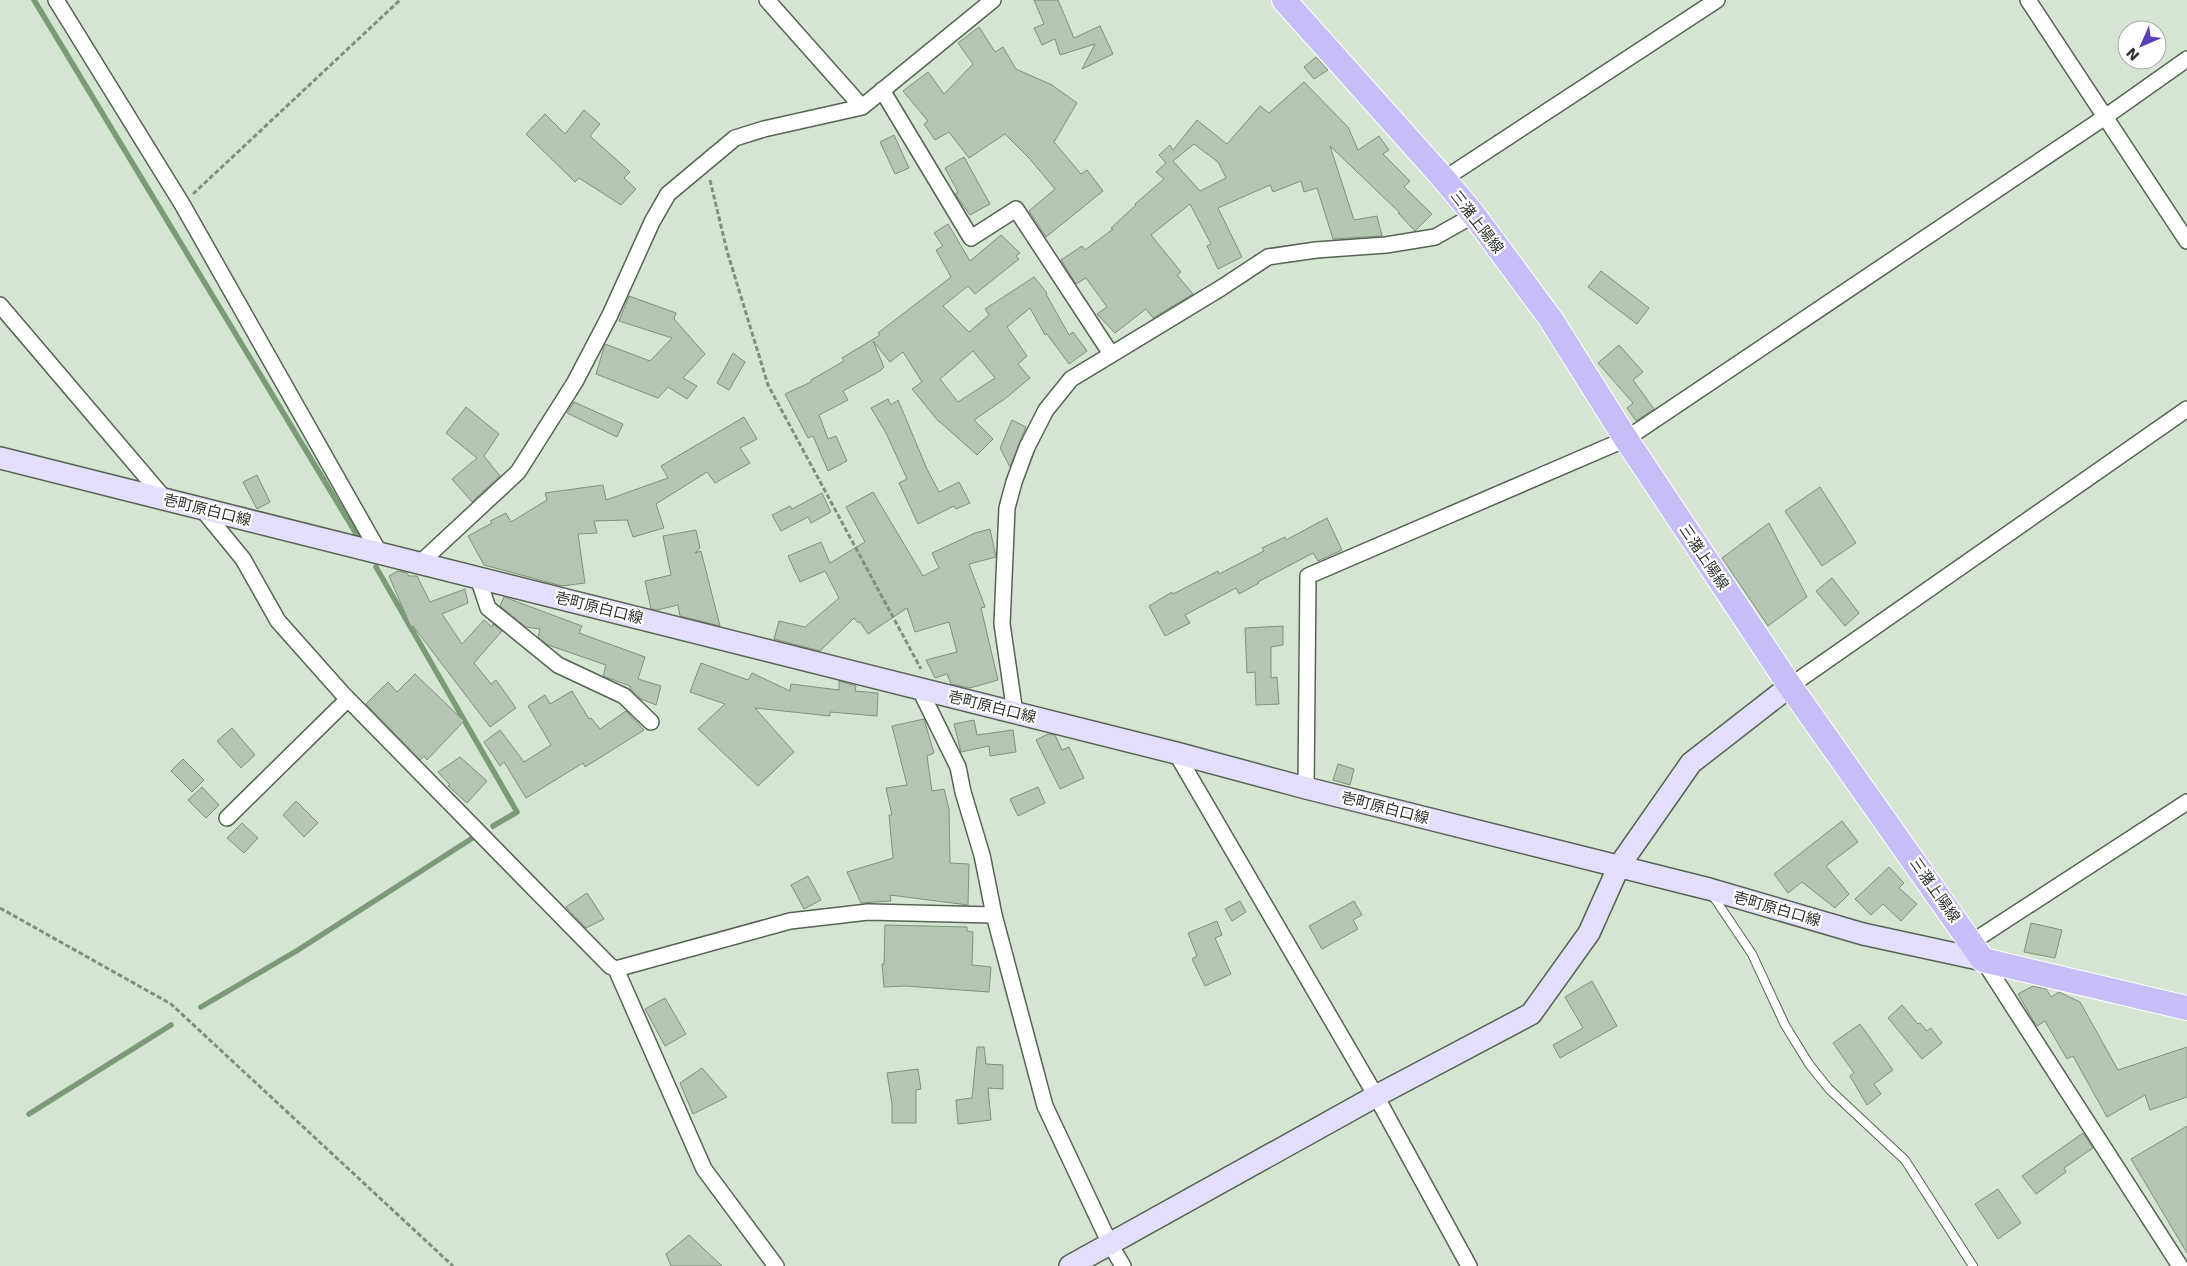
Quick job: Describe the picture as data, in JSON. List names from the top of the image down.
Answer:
{
  "streets": {
    "main road": ["三潴上陽線", "壱町原白口線"]
  },
  "crossings": [
    ["三潴上陽線", "壱町原白口線"]
  ],
  "north": "bottom left"
}
